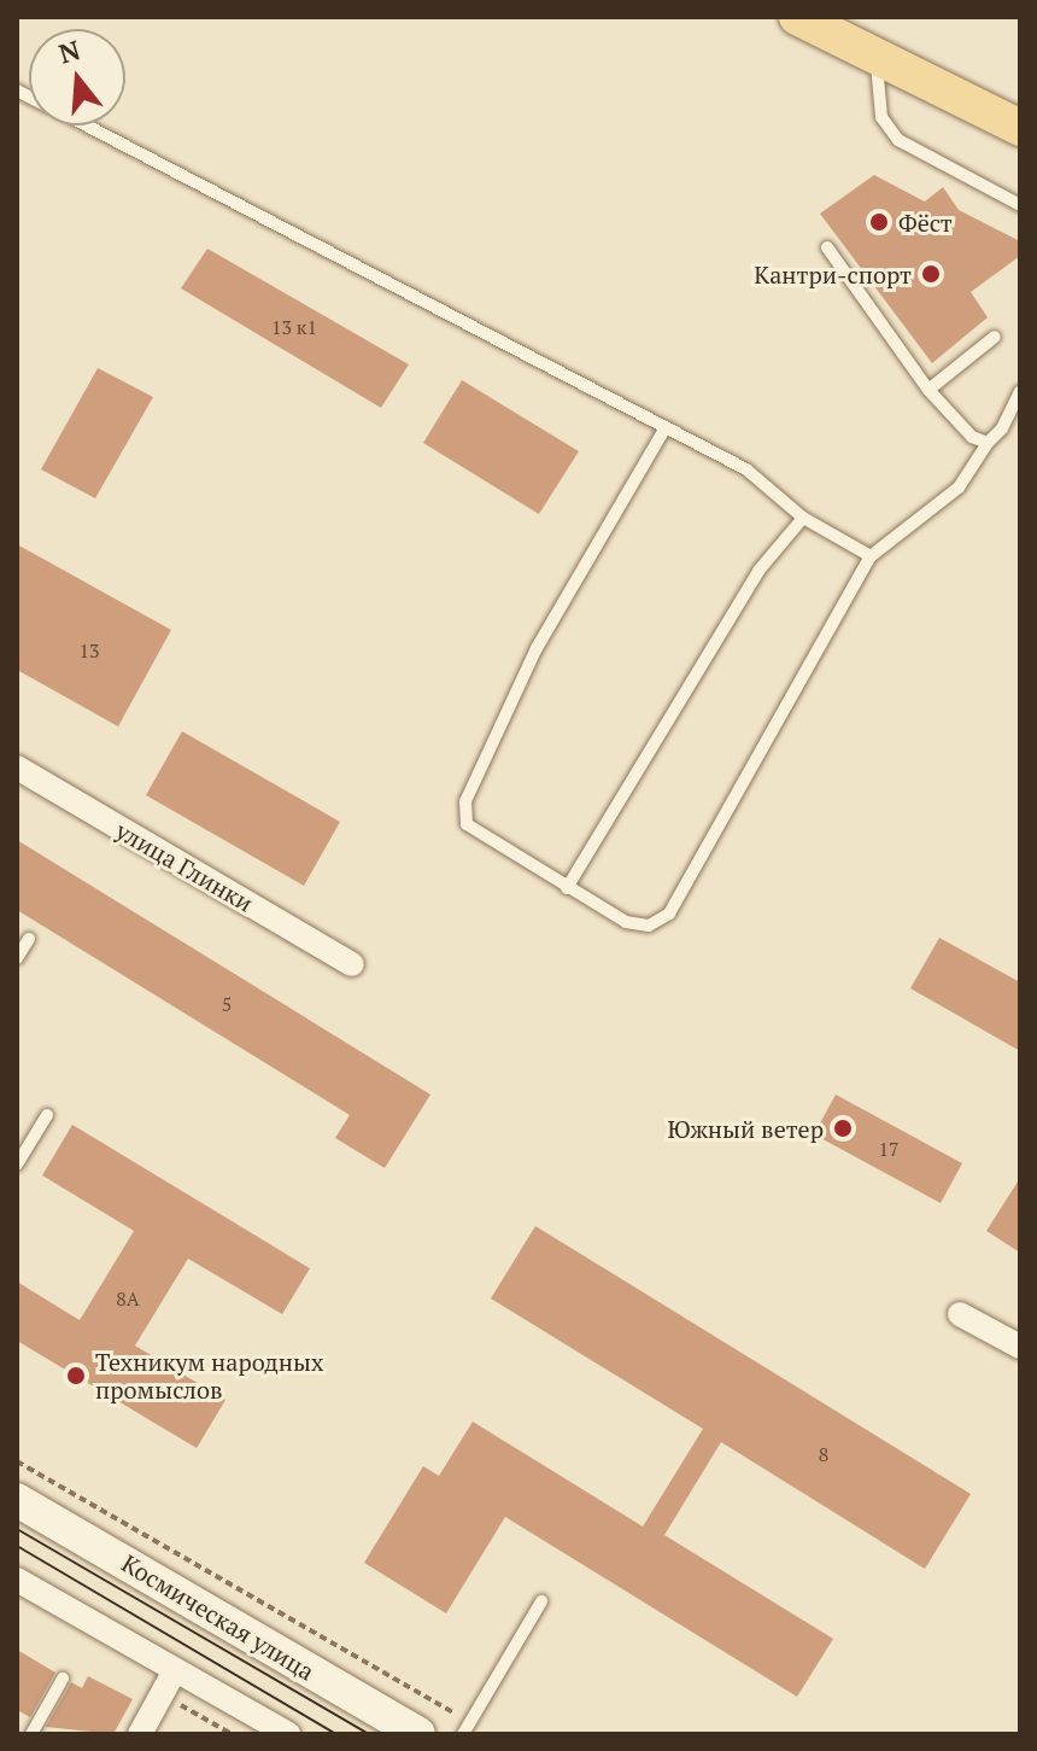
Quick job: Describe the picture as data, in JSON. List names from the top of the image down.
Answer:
{
  "streets": {
    "main road": ["Космическая улица"],
    "street": ["улица Глинки"]
  },
  "places": [
    "Фёст",
    "Кантри-спорт",
    "Южный ветер",
    "Техникум народных промыслов"
  ],
  "house_numbers": [
    "13 к1",
    "13",
    "5",
    "17",
    "8А",
    "8"
  ],
  "north": "top"
}
